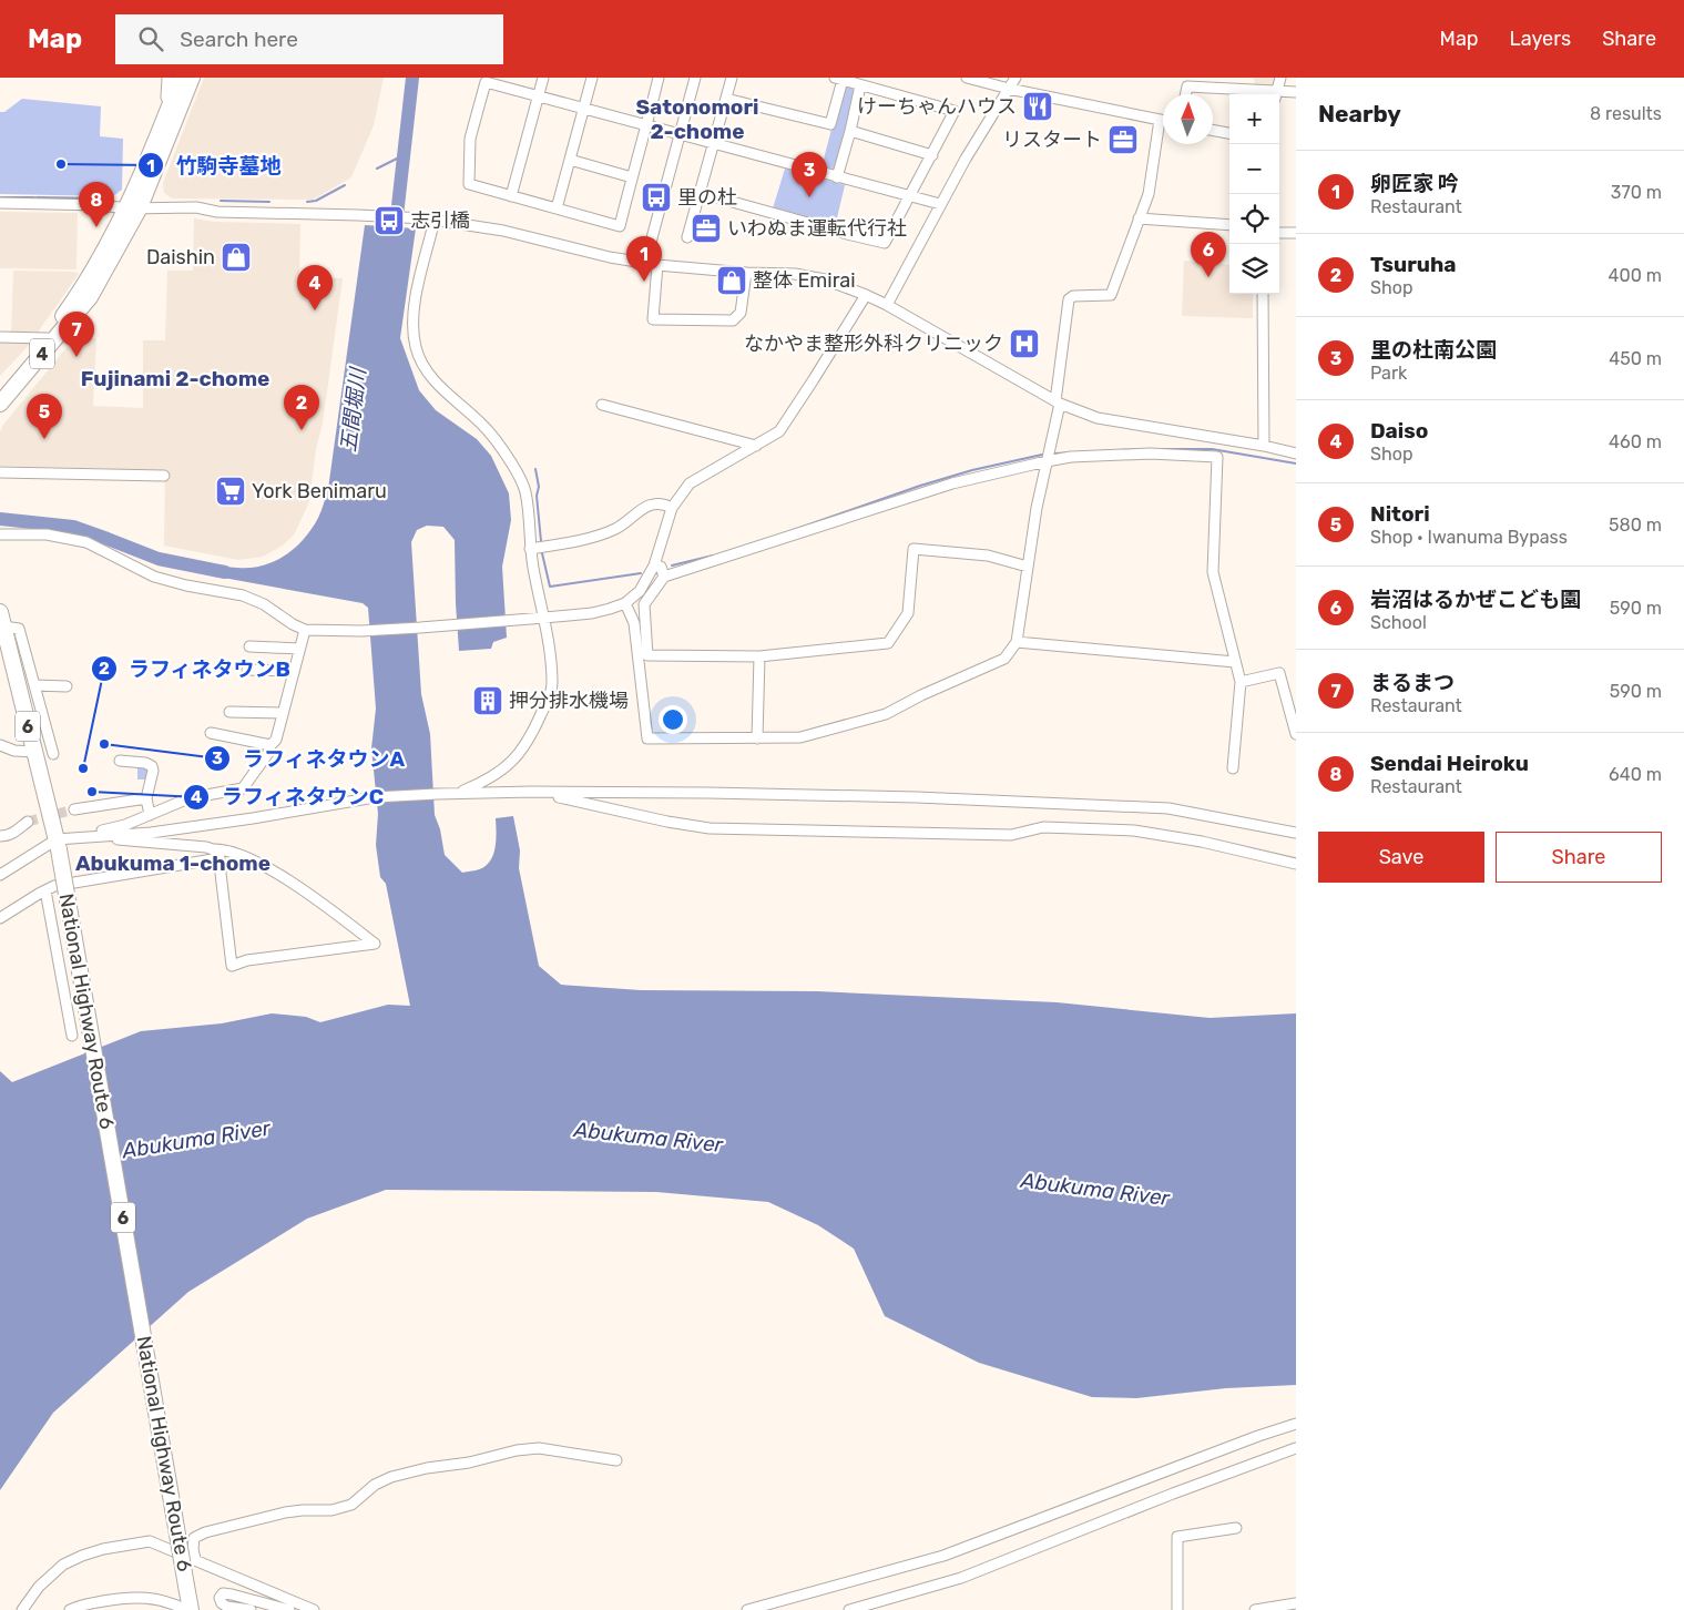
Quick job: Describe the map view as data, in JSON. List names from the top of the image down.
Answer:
{
  "streets": {
    "highway": ["4", "6", "National Highway Route 6"]
  },
  "districts": ["Satonomori 2-chome", "Fujinami 2-chome", "Abukuma 1-chome"],
  "water": ["五間堀川", "Abukuma River"],
  "places": {
    "restaurant": ["けーちゃんハウス"],
    "office": ["リスタート", "いわぬま運転代行社"],
    "other": [
      "竹駒寺墓地",
      "ラフィネタウンA",
      "ラフィネタウンB",
      "ラフィネタウンC"
    ],
    "bus stop": ["里の杜", "志引橋"],
    "shop": ["Daishin", "整体 Emirai"],
    "hospital": ["なかやま整形外科クリニック"],
    "supermarket": ["York Benimaru"],
    "building": ["押分排水機場"]
  },
  "north": "top",
  "page": {
    "header": "Map",
    "search": "Search here",
    "nav": ["Map", "Layers", "Share"],
    "heading": ["Nearby", "8 results"],
    "map_buttons": ["+", "−"],
    "list": [
      {
        "mark": "1",
        "name": "卵匠家 吟",
        "note": "Restaurant",
        "value": "370 m"
      },
      {
        "mark": "2",
        "name": "Tsuruha",
        "note": "Shop",
        "value": "400 m"
      },
      {
        "mark": "3",
        "name": "里の杜南公園",
        "note": "Park",
        "value": "450 m"
      },
      {
        "mark": "4",
        "name": "Daiso",
        "note": "Shop",
        "value": "460 m"
      },
      {
        "mark": "5",
        "name": "Nitori",
        "note": "Shop · Iwanuma Bypass",
        "value": "580 m"
      },
      {
        "mark": "6",
        "name": "岩沼はるかぜこども園",
        "note": "School",
        "value": "590 m"
      },
      {
        "mark": "7",
        "name": "まるまつ",
        "note": "Restaurant",
        "value": "590 m"
      },
      {
        "mark": "8",
        "name": "Sendai Heiroku",
        "note": "Restaurant",
        "value": "640 m"
      }
    ],
    "pins": [
      "3",
      "8",
      "6",
      "1",
      "4",
      "7",
      "2",
      "5"
    ],
    "buttons": ["Save", "Share"]
  }
}
